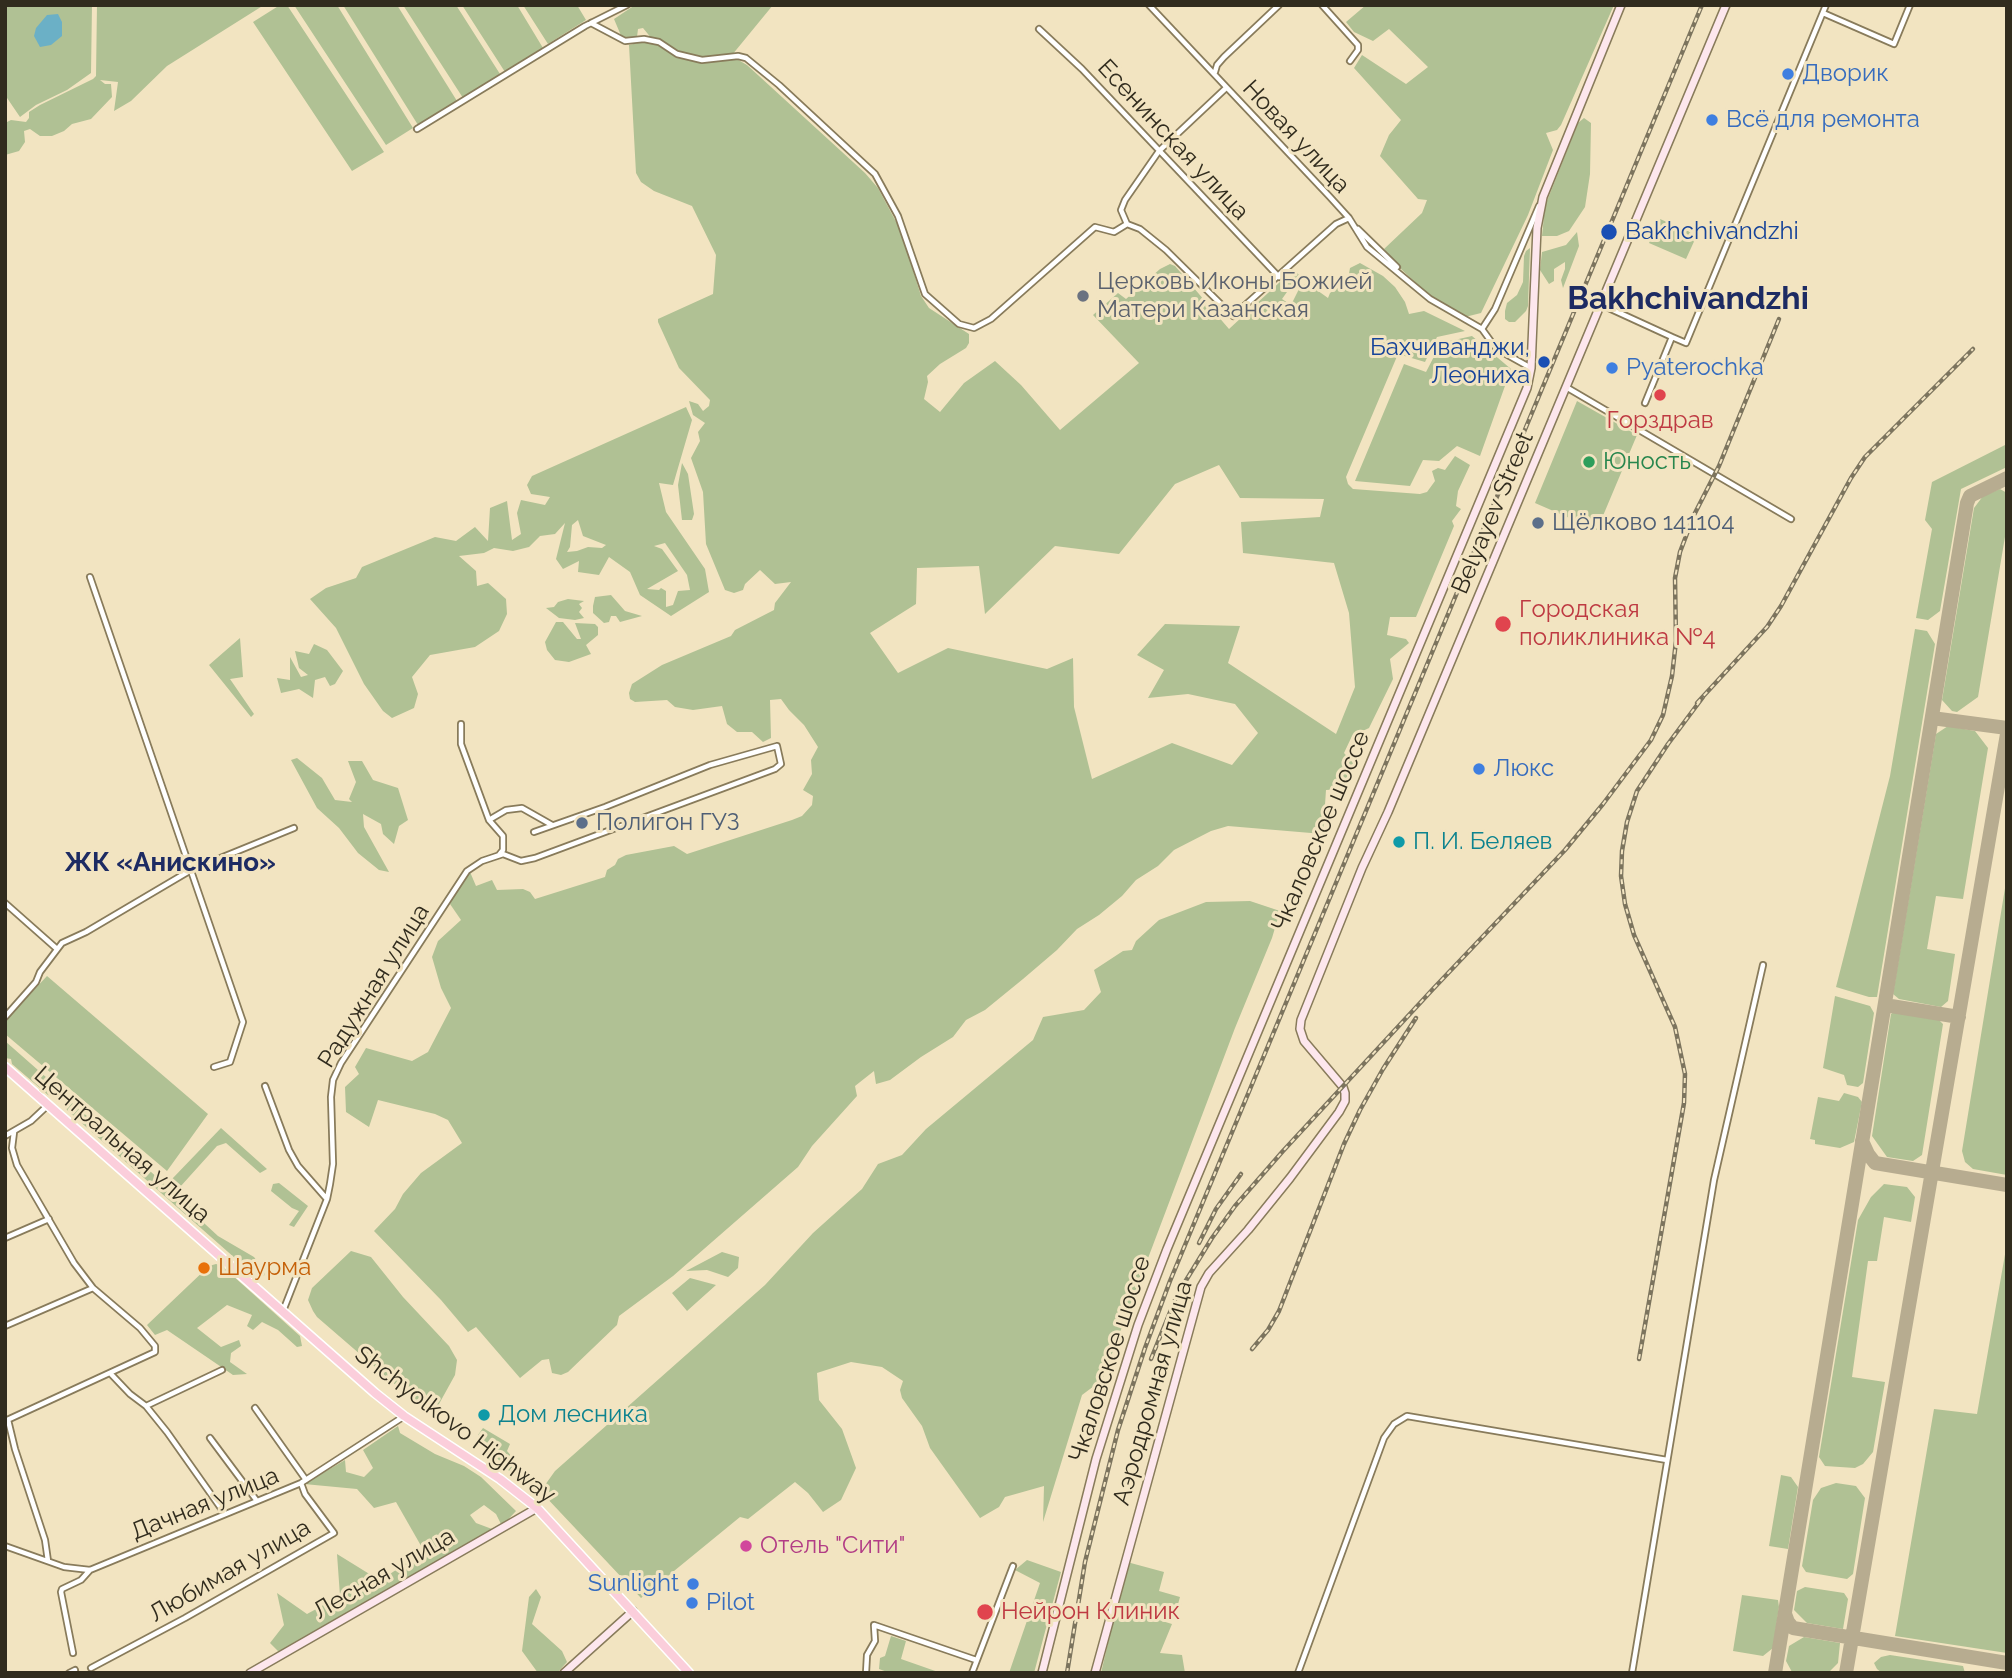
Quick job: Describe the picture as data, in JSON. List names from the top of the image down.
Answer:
{
  "streets": {
    "main road": ["Центральная улица", "Shchyolkovo Highway"],
    "street": [
      "Новая улица",
      "Есенинская улица",
      "Belyayev Street",
      "Чкаловское шоссе",
      "Радужная улица",
      "Аэродромная улица",
      "Дачная улица",
      "Любимая улица",
      "Лесная улица"
    ]
  },
  "crossings": [
    ["Новая улица", "Чкаловское шоссе"],
    ["Belyayev Street", "Аэродромная улица"],
    ["Радужная улица", "Shchyolkovo Highway"],
    ["Центральная улица", "Shchyolkovo Highway"],
    ["Shchyolkovo Highway", "Дачная улица"],
    ["Shchyolkovo Highway", "Лесная улица"],
    ["Дачная улица", "Любимая улица"]
  ],
  "districts": ["Bakhchivandzhi", "ЖК «Анискино»"],
  "places": [
    "Дворик",
    "Всё для ремонта",
    "Bakhchivandzhi",
    "Церковь Иконы Божией Матери Казанская",
    "Бахчиванджи, Леониха",
    "Pyaterochka",
    "Горздрав",
    "Юность",
    "Щёлково 141104",
    "Городская поликлиника №4",
    "Люкс",
    "Полигон ГУЗ",
    "П. И. Беляев",
    "Шаурма",
    "Дом лесника",
    "Отель \"Сити\"",
    "Sunlight",
    "Pilot",
    "Нейрон Клиник"
  ]
}
